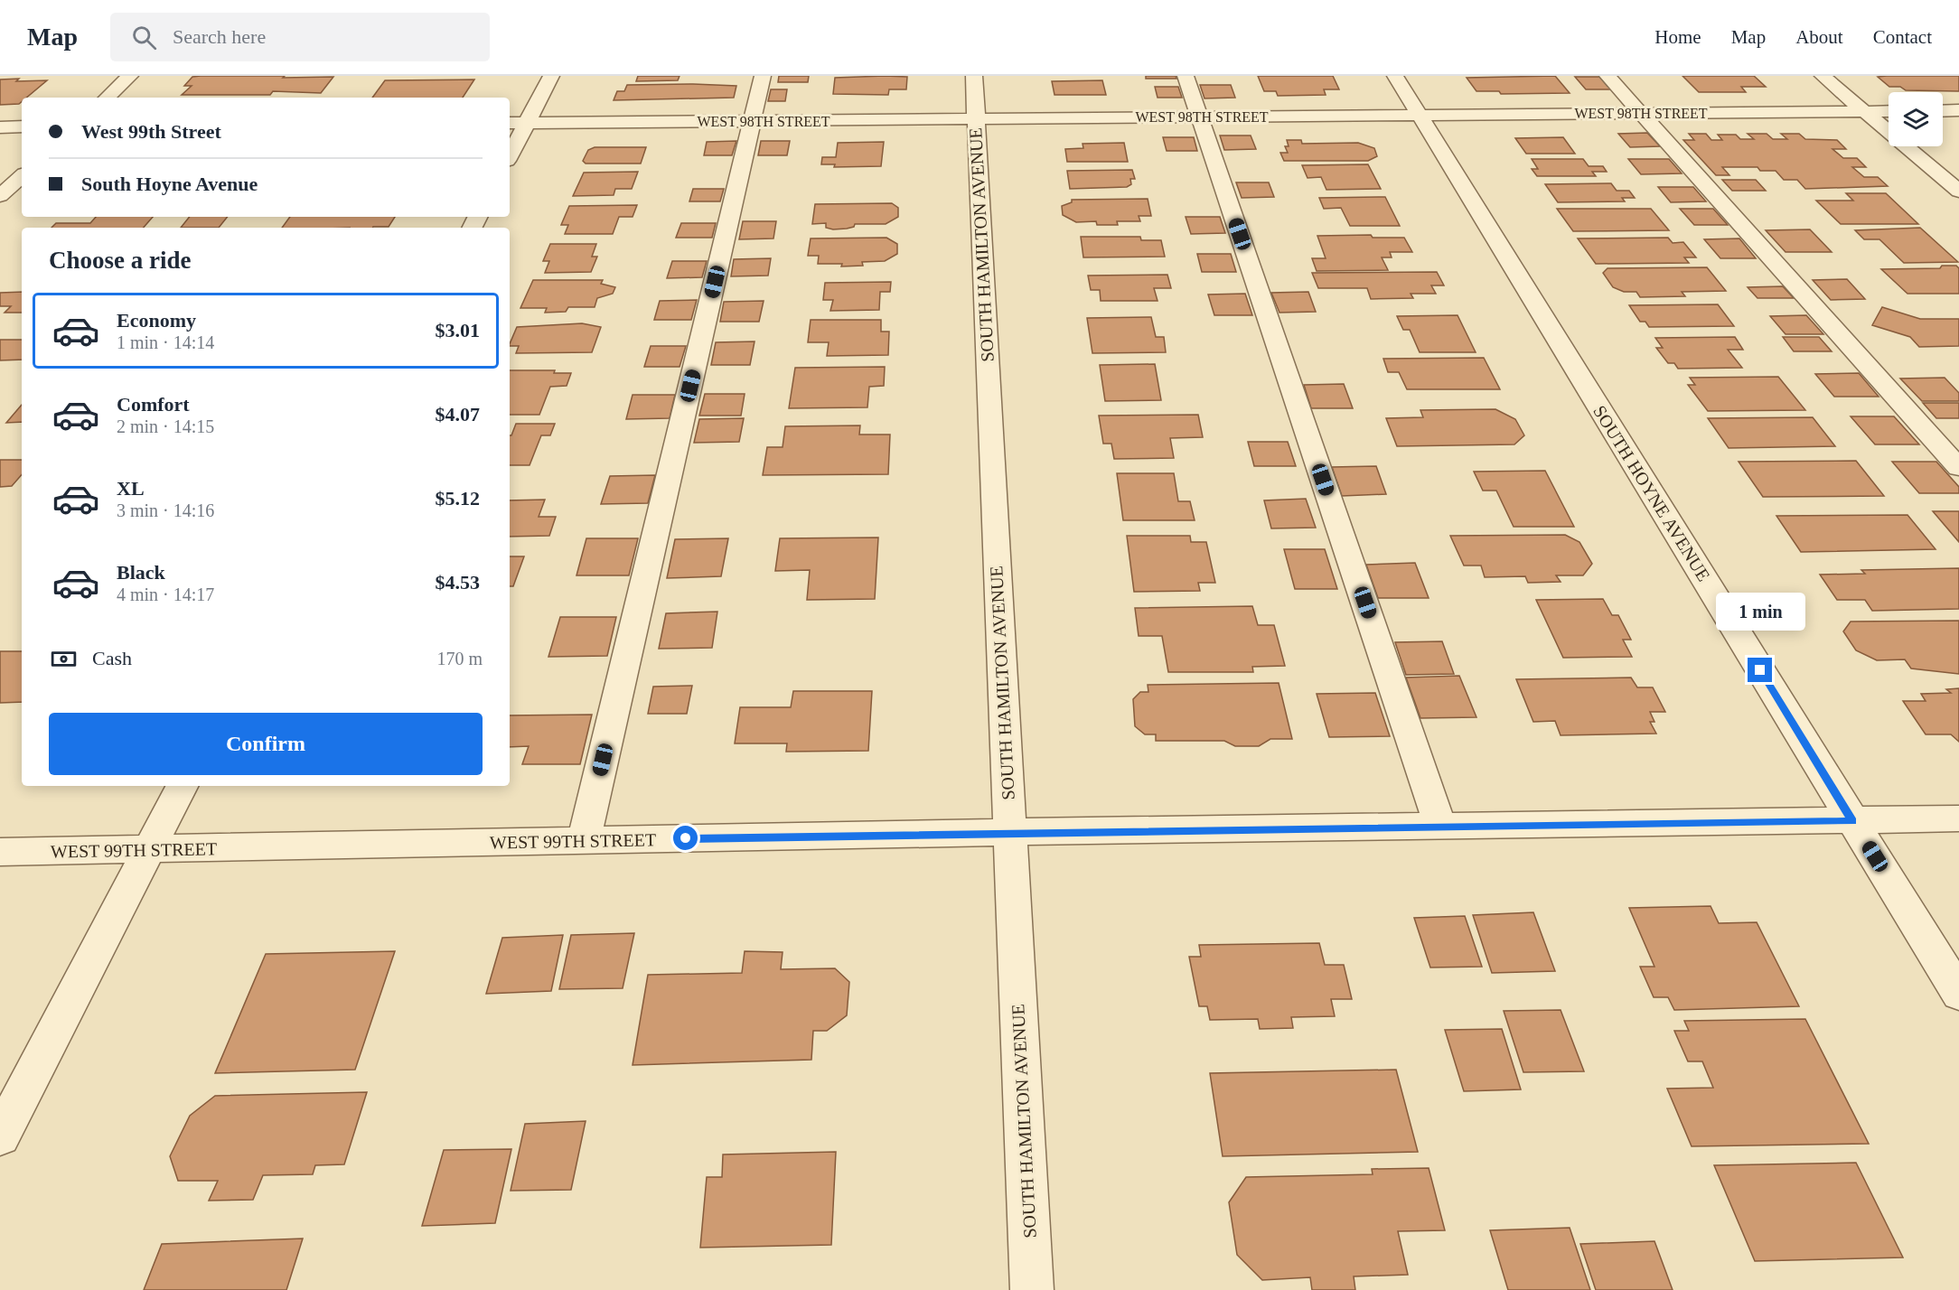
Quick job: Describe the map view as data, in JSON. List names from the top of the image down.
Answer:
{
  "streets": {
    "street": [
      "WEST 98TH STREET",
      "SOUTH HAMILTON AVENUE",
      "SOUTH HOYNE AVENUE",
      "WEST 99TH STREET"
    ]
  },
  "crossings": [
    ["WEST 98TH STREET", "SOUTH HAMILTON AVENUE"],
    ["WEST 98TH STREET", "SOUTH HOYNE AVENUE"],
    ["SOUTH HAMILTON AVENUE", "WEST 99TH STREET"],
    ["SOUTH HOYNE AVENUE", "WEST 99TH STREET"]
  ],
  "page": {
    "header": "Map",
    "search": "Search here",
    "nav": [
      "Home",
      "Map",
      "About",
      "Contact"
    ],
    "banner": ["West 99th Street", "South Hoyne Avenue"],
    "heading": "Choose a ride",
    "list": [
      {
        "name": "Economy",
        "note": "1 min · 14:14",
        "value": "$3.01"
      },
      {
        "name": "Comfort",
        "note": "2 min · 14:15",
        "value": "$4.07"
      },
      {
        "name": "XL",
        "note": "3 min · 14:16",
        "value": "$5.12"
      },
      {
        "name": "Black",
        "note": "4 min · 14:17",
        "value": "$4.53"
      }
    ],
    "bubble": "1 min",
    "pay": ["Cash", "170 m"],
    "buttons": "Confirm"
  }
}
